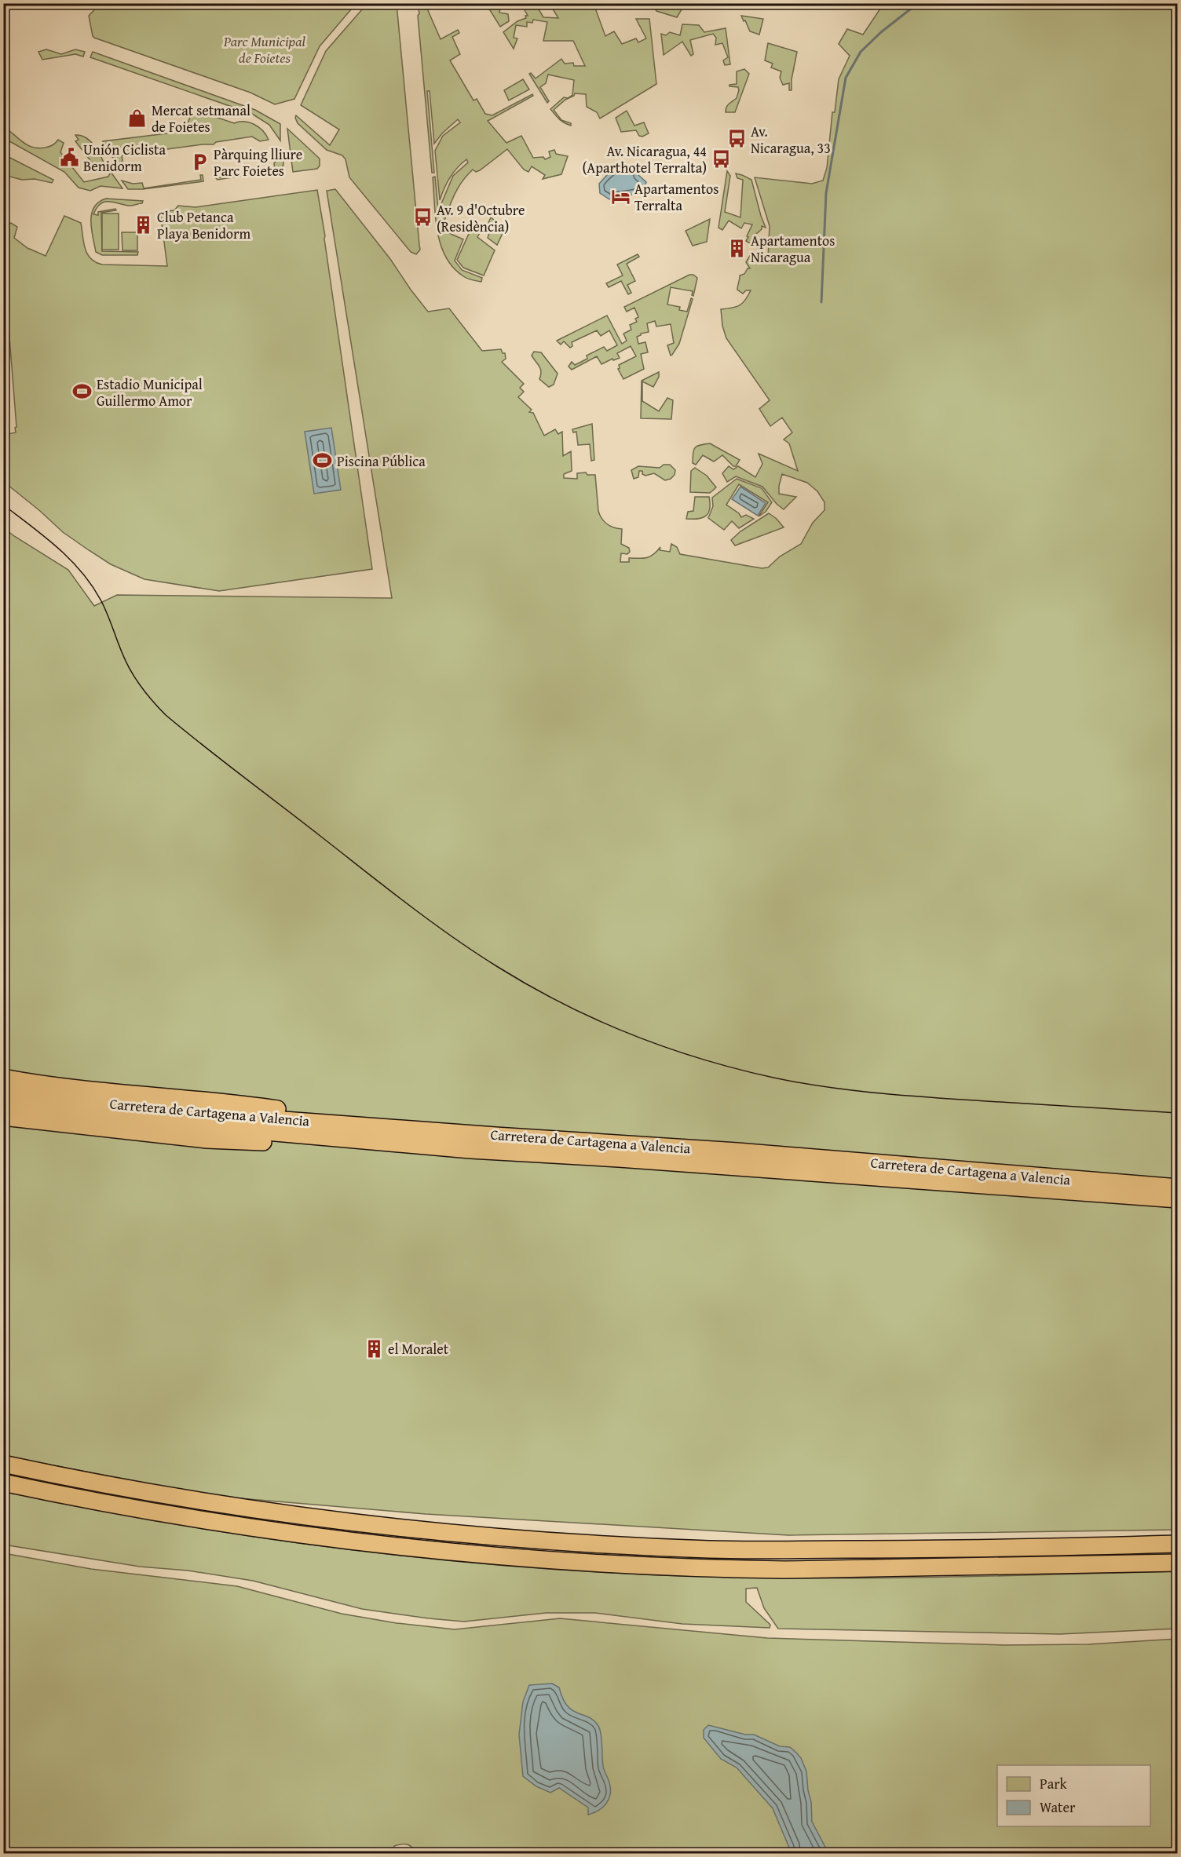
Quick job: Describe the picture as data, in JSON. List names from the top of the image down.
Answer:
{
  "streets": {
    "highway": ["Carretera de Cartagena a Valencia"]
  },
  "parks": ["Parc Municipal de Foietes"],
  "places": {
    "shop": ["Mercat setmanal de Foietes"],
    "bus stop": ["Av. Nicaragua, 33", "Av. Nicaragua, 44 (Aparthotel Terralta)", "Av. 9 d'Octubre (Residència)"],
    "public building": ["Unión Ciclista Benidorm"],
    "parking": ["Pàrquing lliure Parc Foietes"],
    "hotel": ["Apartamentos Terralta"],
    "building": ["Club Petanca Playa Benidorm", "Apartamentos Nicaragua", "el Moralet"],
    "sports": ["Estadio Municipal Guillermo Amor", "Piscina Pública"]
  },
  "legend": ["Park", "Water"]
}
